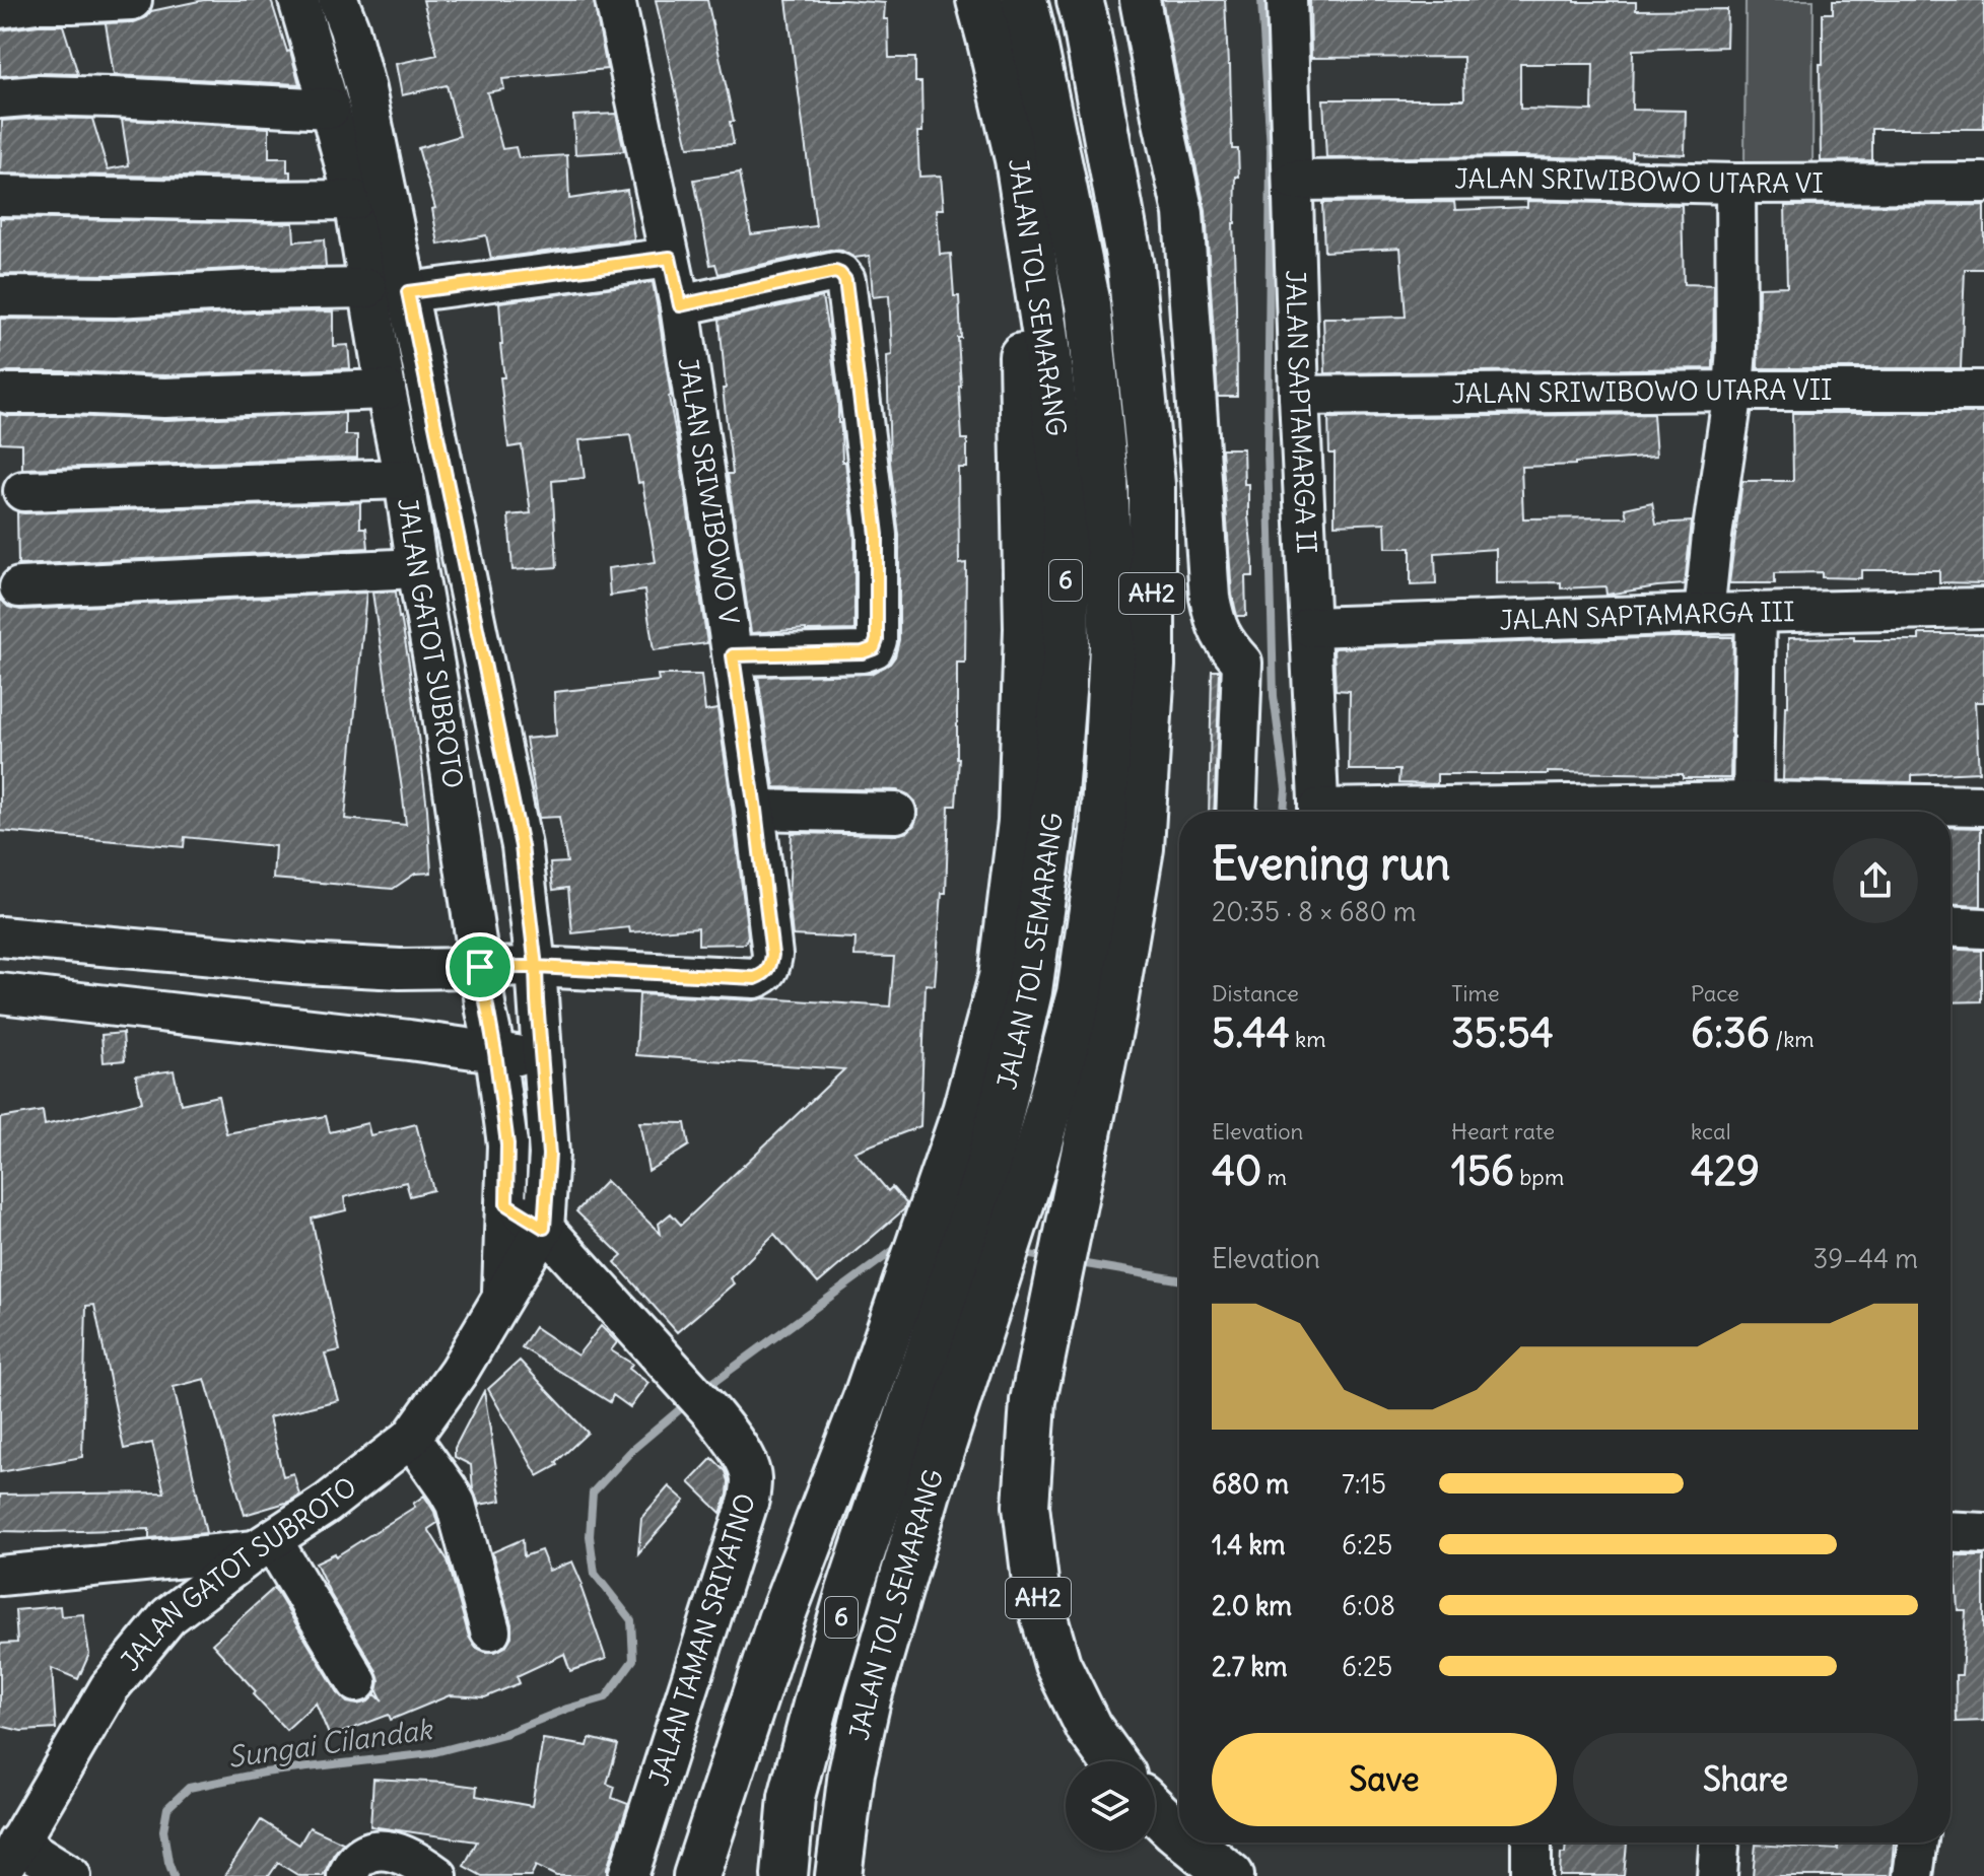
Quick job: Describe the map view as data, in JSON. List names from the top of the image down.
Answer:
{
  "streets": {
    "highway": ["JALAN TOL SEMARANG", "6", "AH2"],
    "street": [
      "JALAN SRIWIBOWO UTARA VI",
      "JALAN SRIWIBOWO UTARA VII",
      "JALAN SAPTAMARGA II",
      "JALAN SRIWIBOWO V",
      "JALAN SAPTAMARGA III",
      "JALAN GATOT SUBROTO",
      "JALAN TAMAN SRIYATNO"
    ]
  },
  "crossings": [
    ["JALAN SRIWIBOWO UTARA VI", "JALAN SAPTAMARGA II"],
    ["JALAN SRIWIBOWO UTARA VII", "JALAN SAPTAMARGA II"],
    ["JALAN SAPTAMARGA II", "JALAN SAPTAMARGA III"],
    ["JALAN SRIWIBOWO V", "JALAN GATOT SUBROTO"],
    ["JALAN GATOT SUBROTO", "JALAN TAMAN SRIYATNO"]
  ],
  "water": ["Sungai Cilandak"],
  "page": {
    "heading": ["Evening run", "20:35 · 8 × 680 m"],
    "stats": [
      ["Distance", "5.44 km"],
      ["Time", "35:54"],
      ["Pace", "6:36 /km"],
      ["Elevation", "40 m"],
      ["Heart rate", "156 bpm"],
      ["kcal", "429"]
    ],
    "chart": ["Elevation", "39–44 m"],
    "list": [
      {
        "name": "680 m",
        "note": "7:15"
      },
      {
        "name": "1.4 km",
        "note": "6:25"
      },
      {
        "name": "2.0 km",
        "note": "6:08"
      },
      {
        "name": "2.7 km",
        "note": "6:25"
      }
    ],
    "buttons": ["Save", "Share"]
  }
}
